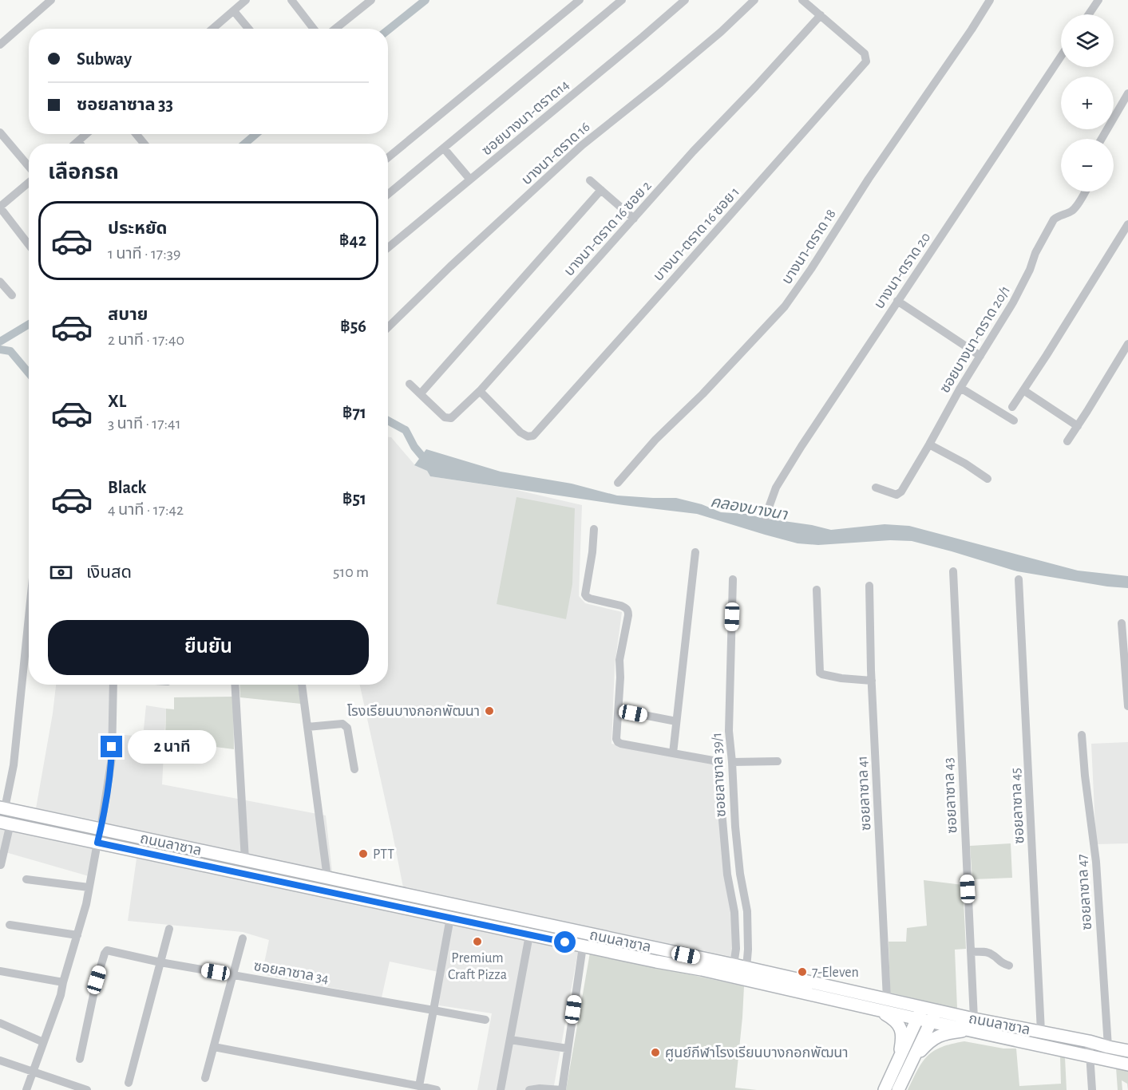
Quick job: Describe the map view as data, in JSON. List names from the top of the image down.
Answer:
{
  "streets": {
    "street": [
      "ซอยบางนา-ตราด14",
      "บางนา-ตราด 16",
      "บางนา-ตราด 16 ซอย 2",
      "บางนา-ตราด 16 ซอย 1",
      "บางนา-ตราด 18",
      "บางนา-ตราด 20",
      "ซอยบางนา-ตราด 20/1",
      "ซอยลาซาล 39/1",
      "ซอยลาซาล 41",
      "ซอยลาซาล 43",
      "ซอยลาซาล 45",
      "ถนนลาซาล",
      "ซอยลาซาล 47",
      "ซอยลาซาล 34"
    ]
  },
  "crossings": [
    ["บางนา-ตราด 16 ซอย 2", "บางนา-ตราด 16 ซอย 1"],
    ["ซอยลาซาล 39/1", "ถนนลาซาล"],
    ["ซอยลาซาล 41", "ถนนลาซาล"],
    ["ซอยลาซาล 43", "ถนนลาซาล"],
    ["ซอยลาซาล 45", "ถนนลาซาล"],
    ["ถนนลาซาล", "ซอยลาซาล 47"]
  ],
  "water": ["คลองบางนา"],
  "places": [
    "โรงเรียนบางกอกพัฒนา",
    "PTT",
    "Premium Craft Pizza",
    "7-Eleven",
    "ศูนย์กีฬาโรงเรียนบางกอกพัฒนา"
  ],
  "page": {
    "map_buttons": ["+", "−"],
    "banner": ["Subway", "ซอยลาซาล 33"],
    "heading": "เลือกรถ",
    "list": [
      {
        "name": "ประหยัด",
        "note": "1 นาที · 17:39",
        "value": "฿42"
      },
      {
        "name": "สบาย",
        "note": "2 นาที · 17:40",
        "value": "฿56"
      },
      {
        "name": "XL",
        "note": "3 นาที · 17:41",
        "value": "฿71"
      },
      {
        "name": "Black",
        "note": "4 นาที · 17:42",
        "value": "฿51"
      }
    ],
    "pay": ["เงินสด", "510 m"],
    "buttons": "ยืนยัน",
    "bubble": "2 นาที"
  }
}
